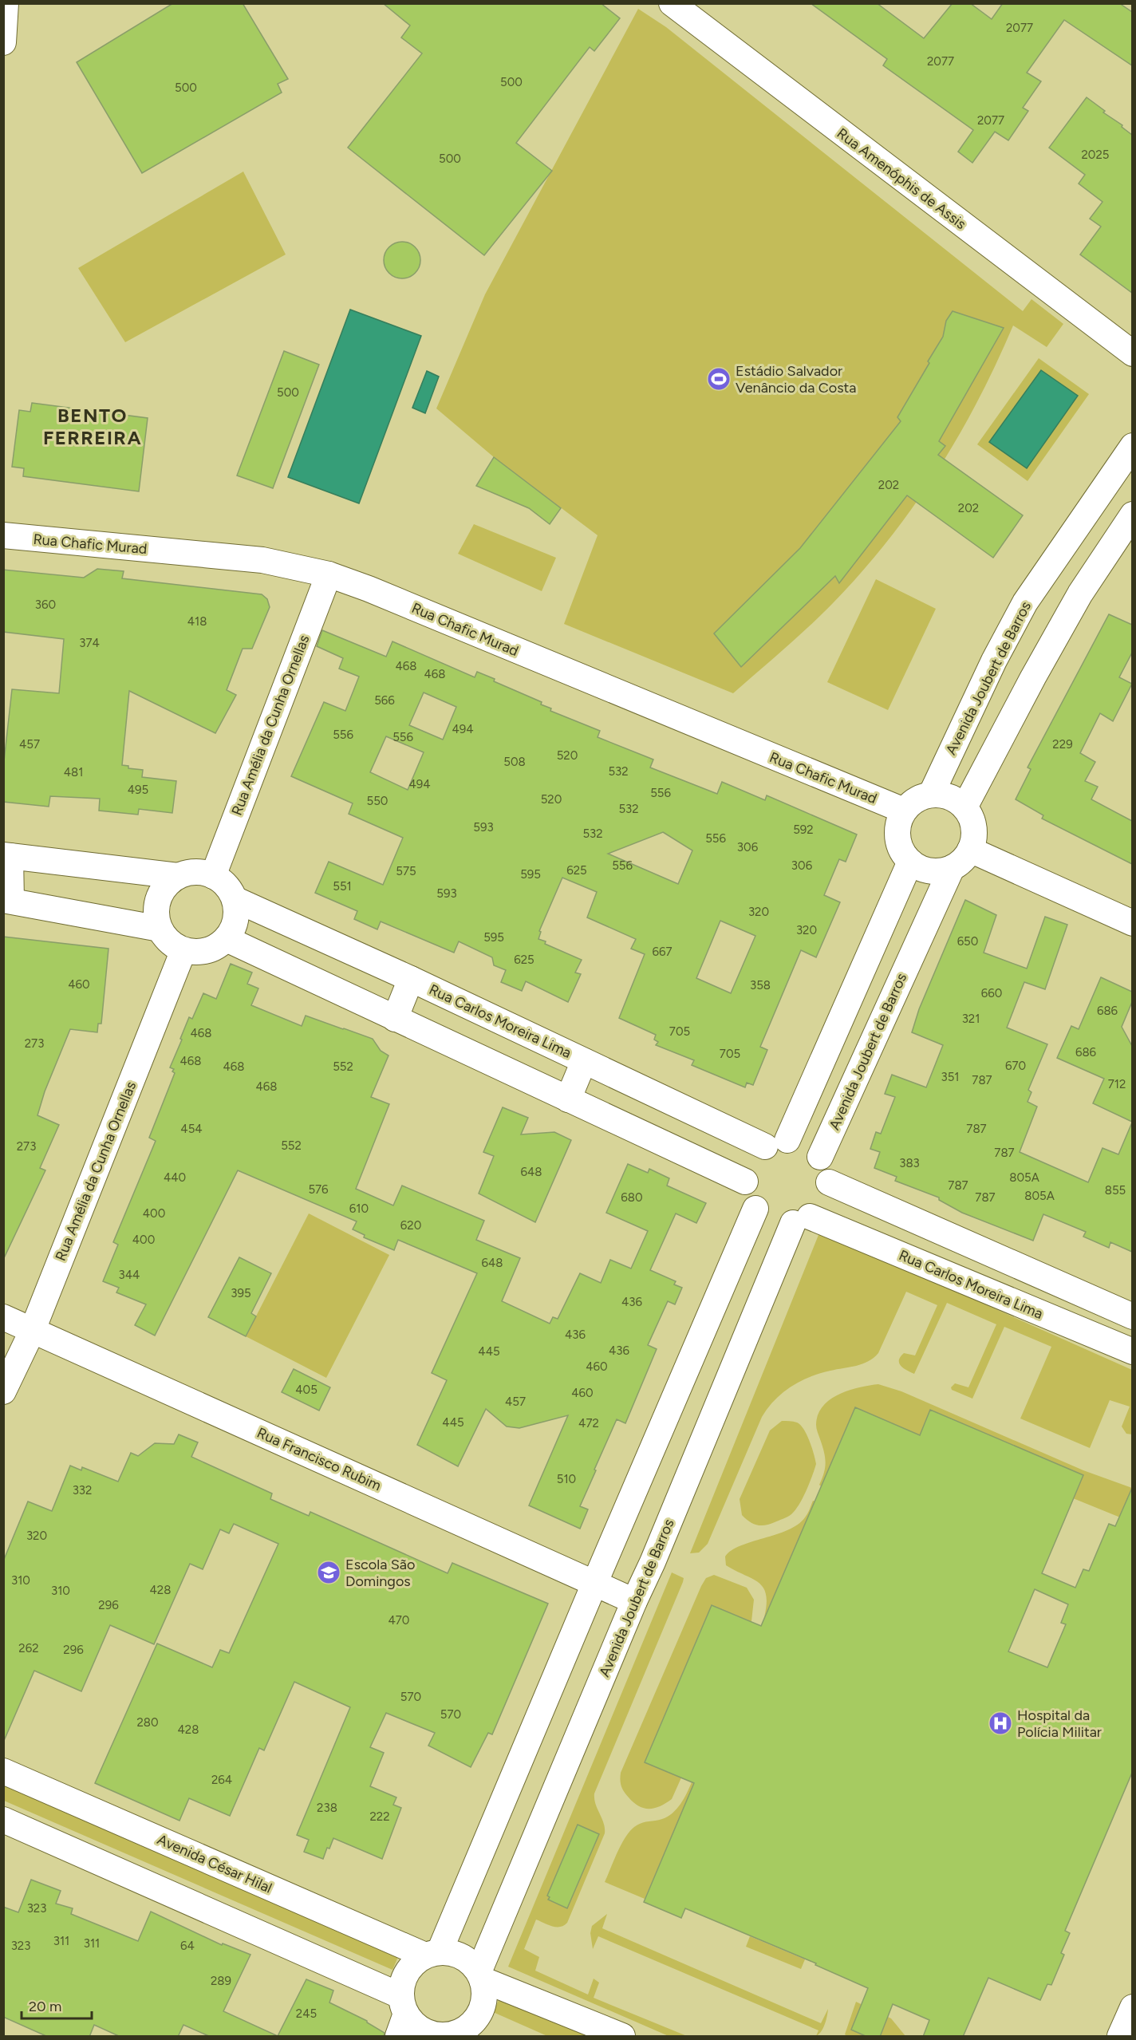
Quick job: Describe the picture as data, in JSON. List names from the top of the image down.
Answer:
{
  "streets": {
    "street": [
      "Rua Amenóphis de Assis",
      "Rua Chafic Murad",
      "Avenida Joubert de Barros",
      "Rua Amélia da Cunha Ornellas",
      "Rua Carlos Moreira Lima",
      "Rua Francisco Rubim",
      "Avenida César Hilal"
    ]
  },
  "crossings": [
    ["Rua Chafic Murad", "Avenida Joubert de Barros"],
    ["Rua Chafic Murad", "Rua Amélia da Cunha Ornellas"],
    ["Avenida Joubert de Barros", "Rua Carlos Moreira Lima"],
    ["Avenida Joubert de Barros", "Rua Francisco Rubim"],
    ["Avenida Joubert de Barros", "Avenida César Hilal"],
    ["Rua Amélia da Cunha Ornellas", "Rua Carlos Moreira Lima"],
    ["Rua Amélia da Cunha Ornellas", "Rua Francisco Rubim"]
  ],
  "districts": ["BENTO FERREIRA"],
  "places": {
    "sports": ["Estádio Salvador Venâncio da Costa"],
    "school or university": ["Escola São Domingos"],
    "hospital": ["Hospital da Polícia Militar"]
  },
  "house_numbers": [
    "2077",
    "2077",
    "500",
    "500",
    "2077",
    "2025",
    "500",
    "500",
    "202",
    "202",
    "360",
    "418",
    "374",
    "468",
    "468",
    "566",
    "494",
    "556",
    "556",
    "457",
    "229",
    "520",
    "508",
    "532",
    "481",
    "494",
    "495",
    "556",
    "520",
    "550",
    "532",
    "593",
    "592",
    "532",
    "556",
    "306",
    "556",
    "306",
    "625",
    "575",
    "595",
    "551",
    "593",
    "320",
    "320",
    "595",
    "650",
    "667",
    "625",
    "460",
    "358",
    "660",
    "686",
    "321",
    "705",
    "468",
    "273",
    "686",
    "705",
    "468",
    "670",
    "468",
    "552",
    "351",
    "787",
    "712",
    "468",
    "454",
    "787",
    "552",
    "273",
    "787",
    "383",
    "648",
    "440",
    "805A",
    "787",
    "576",
    "855",
    "805A",
    "680",
    "787",
    "610",
    "400",
    "620",
    "400",
    "648",
    "344",
    "395",
    "436",
    "436",
    "436",
    "445",
    "460",
    "405",
    "460",
    "457",
    "445",
    "472",
    "510",
    "332",
    "320",
    "310",
    "428",
    "310",
    "296",
    "470",
    "262",
    "296",
    "570",
    "570",
    "280",
    "428",
    "264",
    "238",
    "222",
    "323",
    "311",
    "311",
    "323",
    "64",
    "289",
    "245"
  ],
  "scale_bar": "20 m"
}
